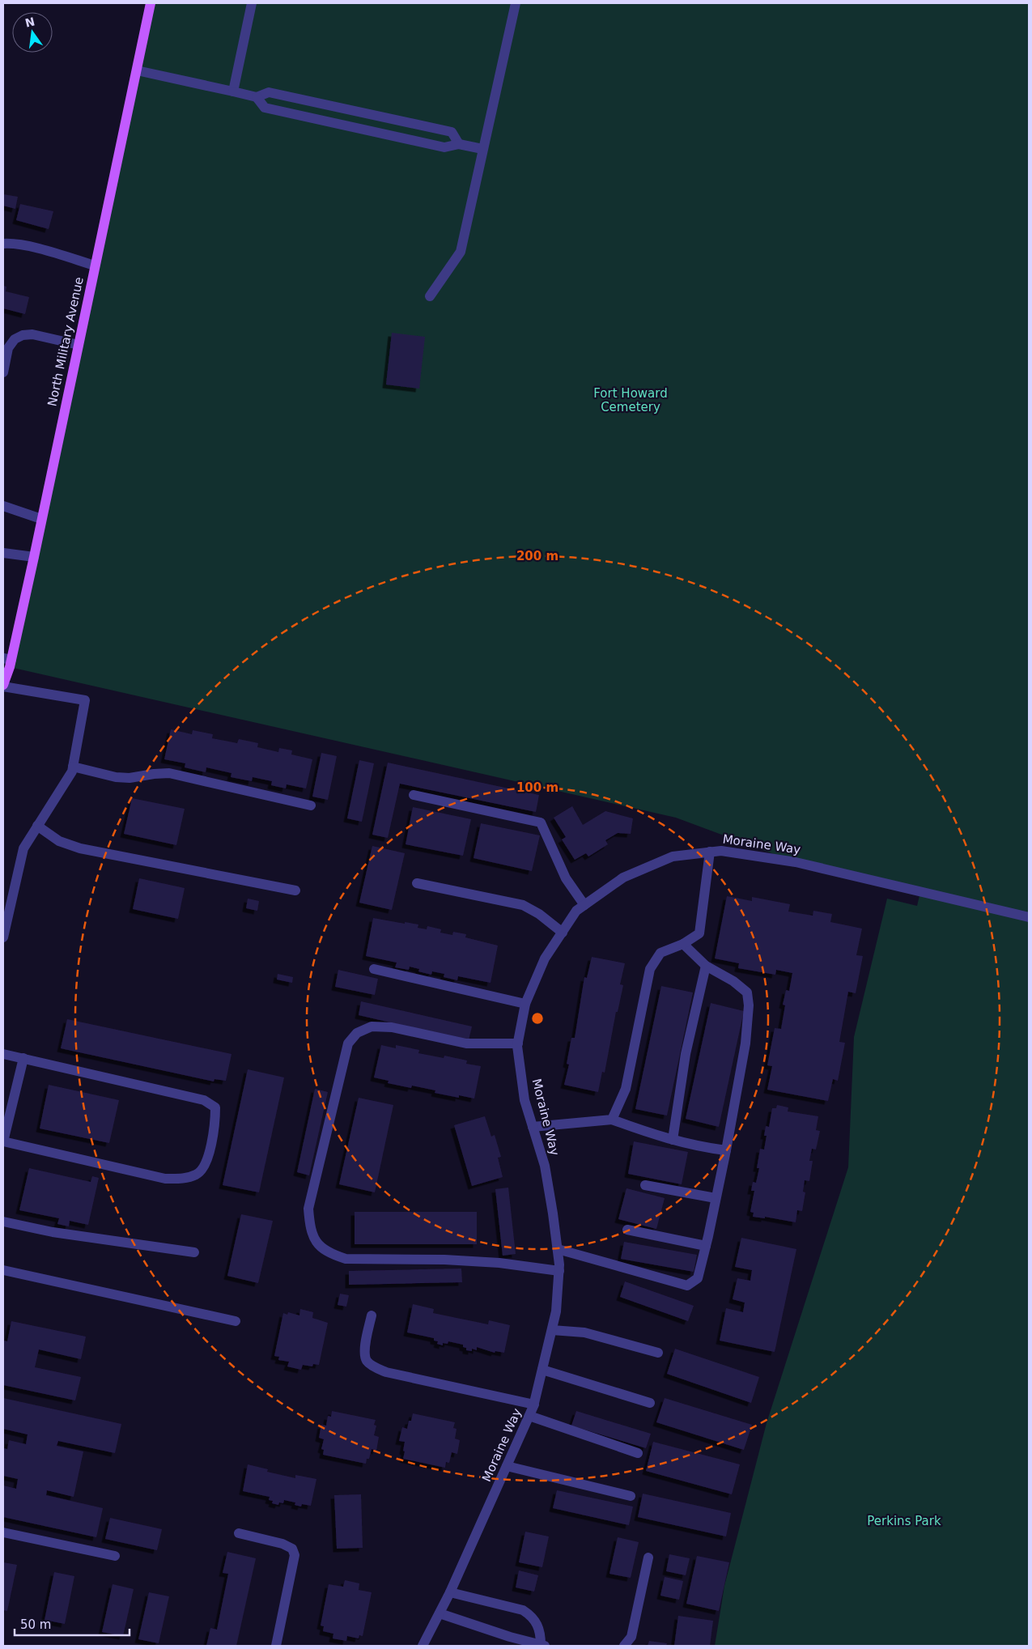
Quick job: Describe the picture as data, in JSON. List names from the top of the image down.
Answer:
{
  "streets": {
    "main road": ["North Military Avenue"],
    "street": ["Moraine Way"]
  },
  "parks": ["Fort Howard Cemetery", "Perkins Park"],
  "scale_bar": "50 m",
  "north": "top",
  "rings": ["200 m", "100 m"]
}
